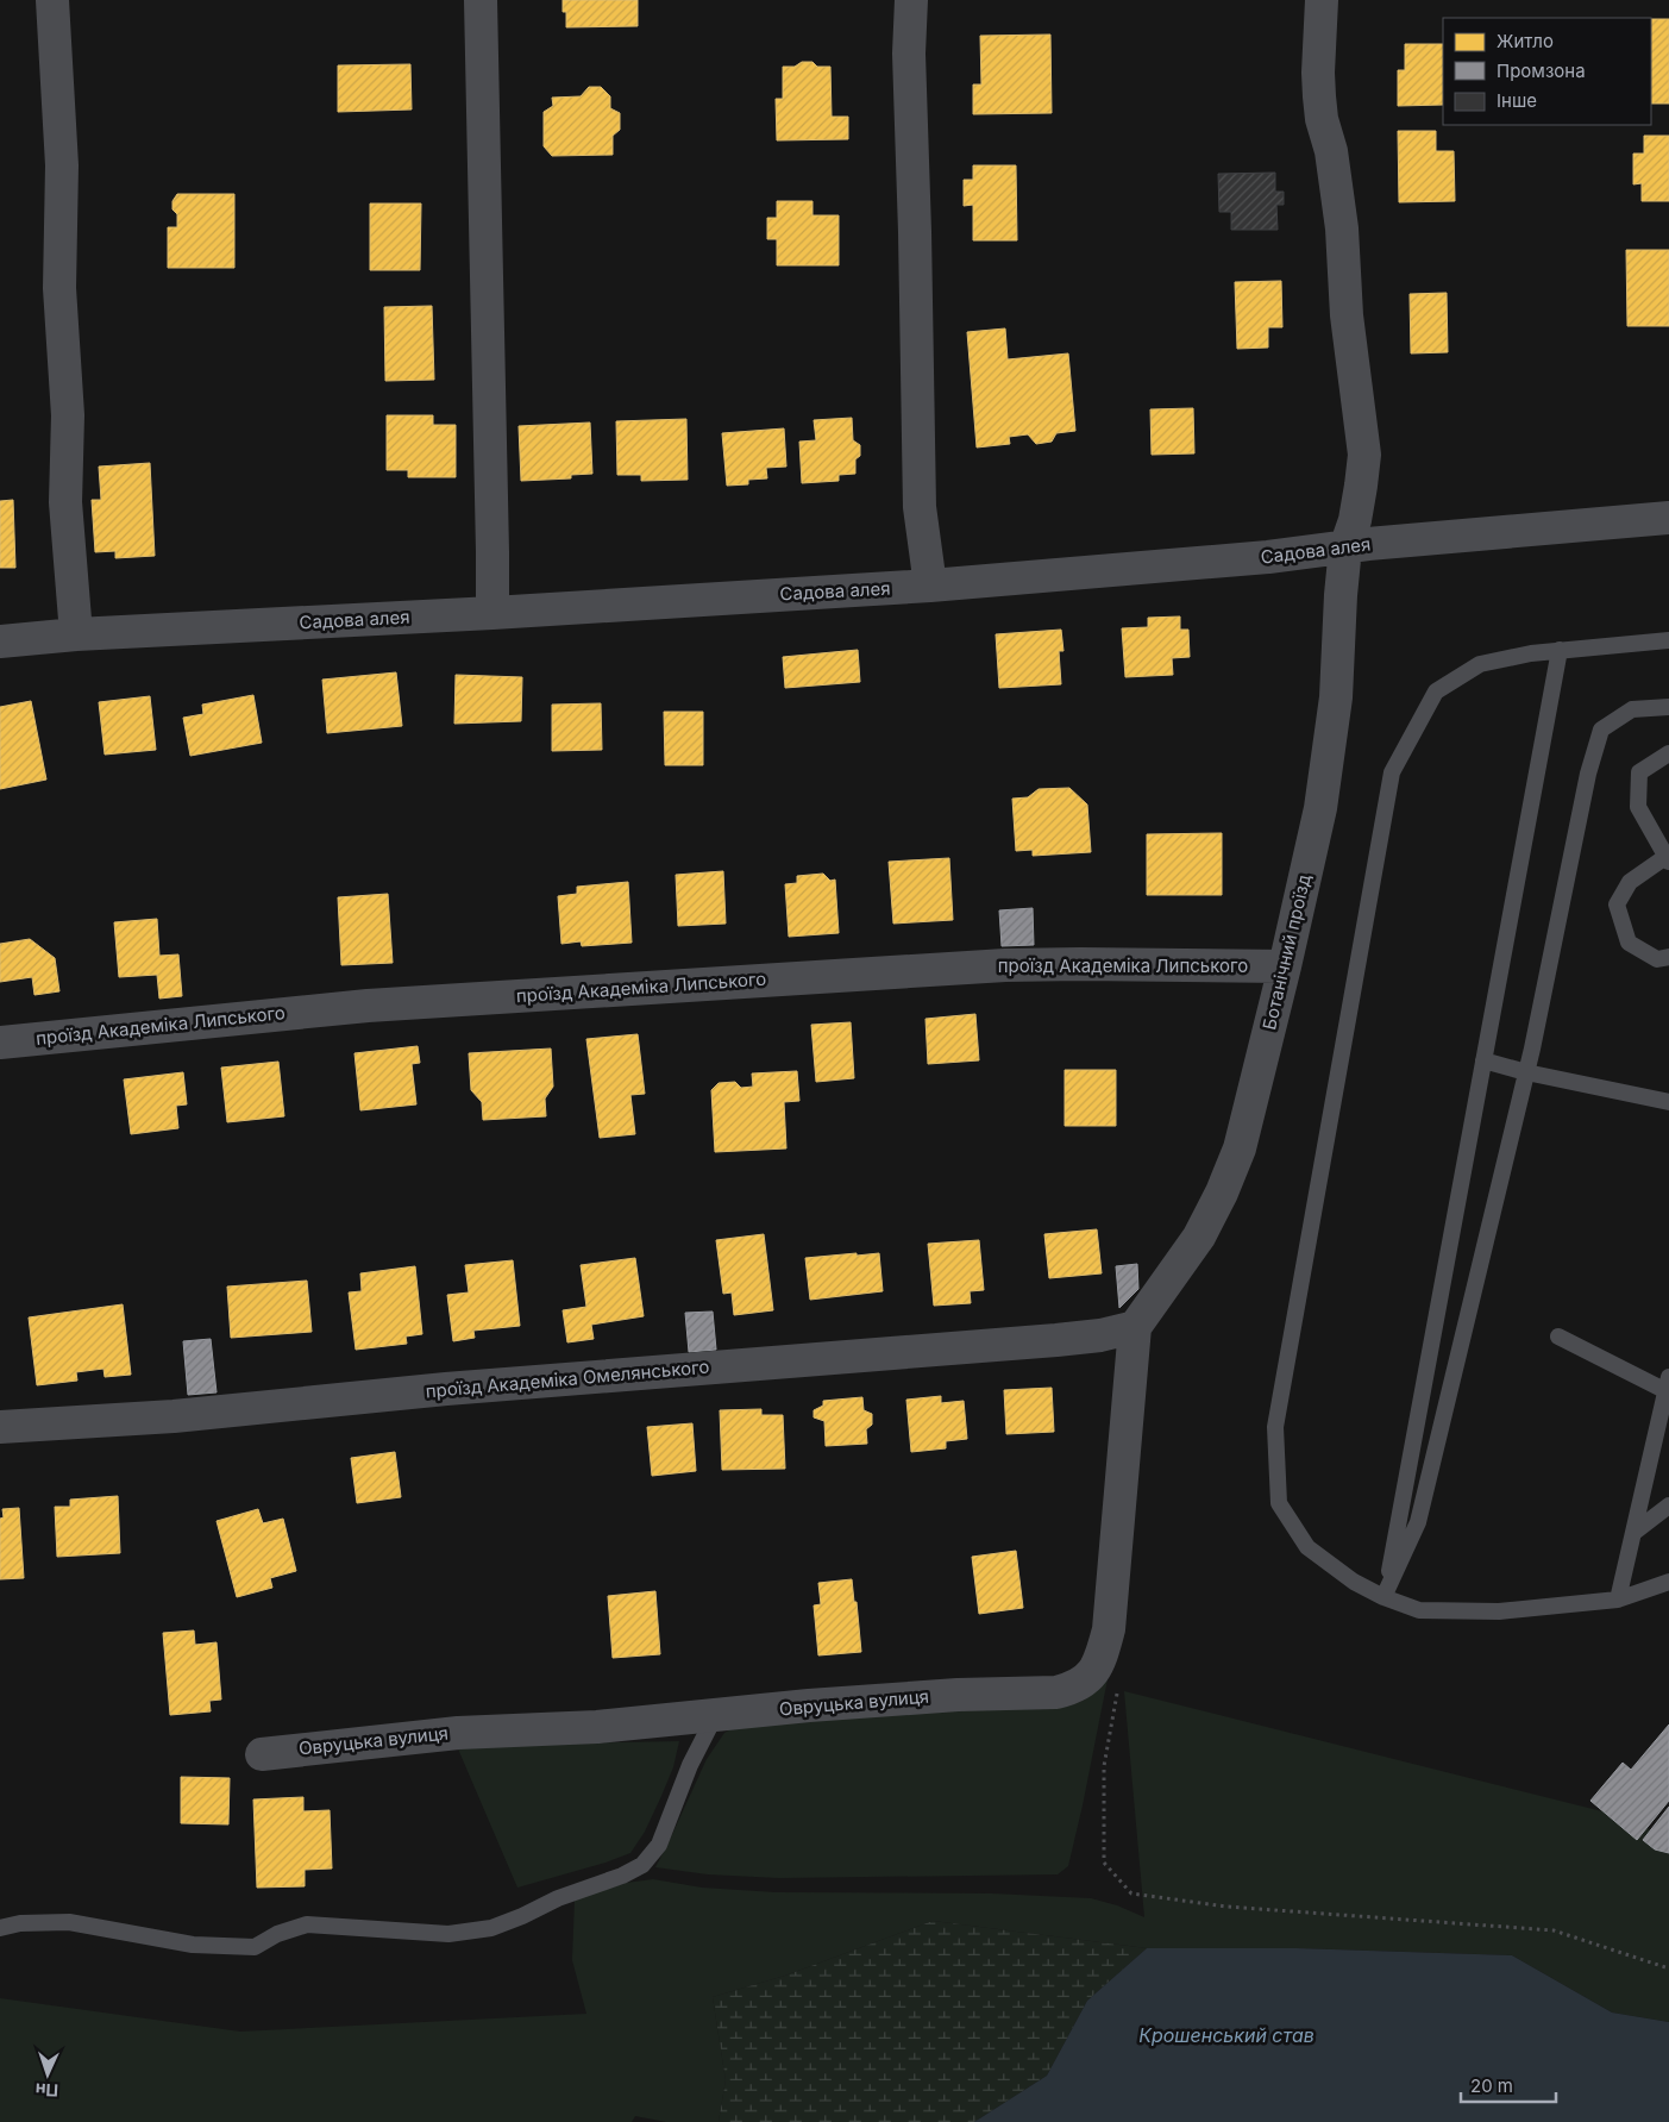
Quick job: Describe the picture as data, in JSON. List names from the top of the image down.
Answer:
{
  "streets": {
    "street": [
      "Садова алея",
      "Ботанічний проїзд",
      "проїзд Академіка Липського",
      "проїзд Академіка Омелянського",
      "Овруцька вулиця"
    ]
  },
  "crossings": [
    ["Садова алея", "Ботанічний проїзд"],
    ["Ботанічний проїзд", "проїзд Академіка Липського"],
    ["Ботанічний проїзд", "проїзд Академіка Омелянського"],
    ["Ботанічний проїзд", "Овруцька вулиця"],
    ["проїзд Академіка Омелянського", "Овруцька вулиця"]
  ],
  "water": ["Крошенський став"],
  "legend": ["Житло", "Промзона", "Інше"],
  "scale_bar": "20 m",
  "north": "bottom"
}
